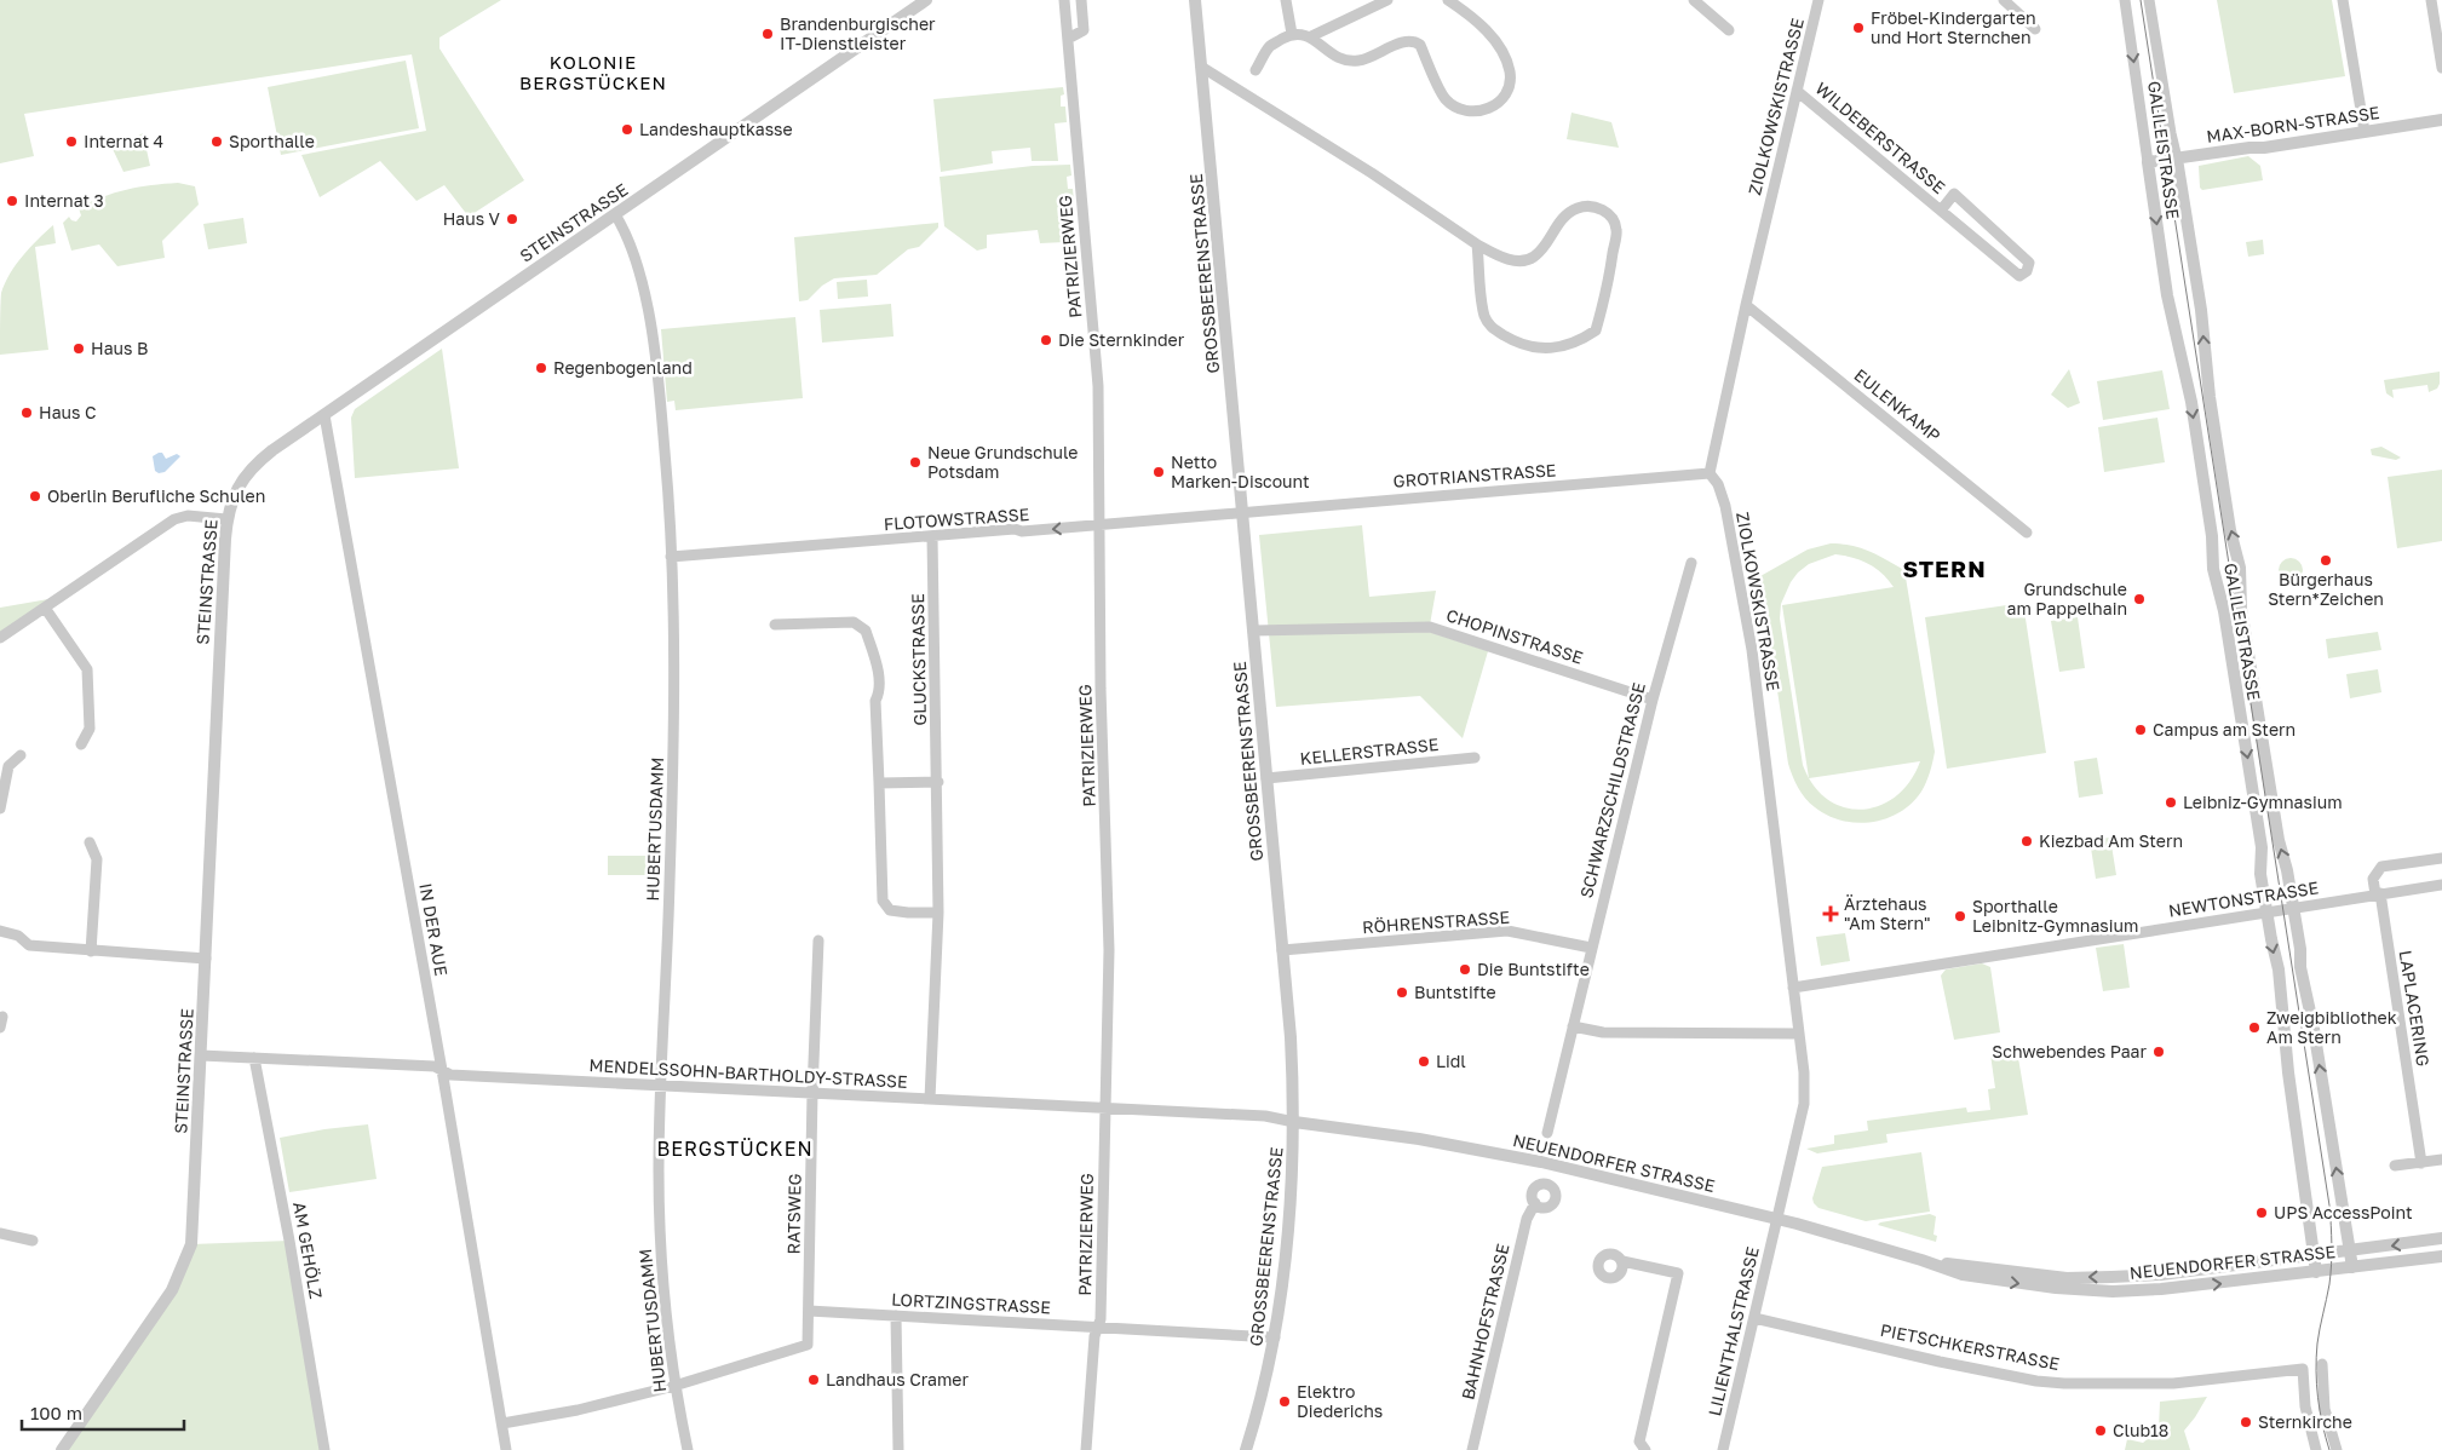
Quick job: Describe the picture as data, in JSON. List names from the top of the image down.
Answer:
{
  "streets": {
    "street": [
      "ZIOLKOWSKISTRASSE",
      "MAX-BORN-STRASSE",
      "WILDEBERSTRASSE",
      "GALILEISTRASSE",
      "STEINSTRASSE",
      "PATRIZIERWEG",
      "GROSSBEERENSTRASSE",
      "EULENKAMP",
      "GROTRIANSTRASSE",
      "FLOTOWSTRASSE",
      "CHOPINSTRASSE",
      "GLUCKSTRASSE",
      "KELLERSTRASSE",
      "SCHWARZSCHILDSTRASSE",
      "HUBERTUSDAMM",
      "NEWTONSTRASSE",
      "RÖHRENSTRASSE",
      "IN DER AUE",
      "LAPLACERING",
      "MENDELSSOHN-BARTHOLDY-STRASSE",
      "NEUENDORFER STRASSE",
      "RATSWEG",
      "AM GEHÖLZ",
      "LORTZINGSTRASSE",
      "BAHNHOFSTRASSE",
      "LILIENTHALSTRASSE",
      "PIETSCHKERSTRASSE"
    ]
  },
  "crossings": [
    ["ZIOLKOWSKISTRASSE", "WILDEBERSTRASSE"],
    ["ZIOLKOWSKISTRASSE", "EULENKAMP"],
    ["ZIOLKOWSKISTRASSE", "GROTRIANSTRASSE"],
    ["ZIOLKOWSKISTRASSE", "NEWTONSTRASSE"],
    ["ZIOLKOWSKISTRASSE", "NEUENDORFER STRASSE"],
    ["ZIOLKOWSKISTRASSE", "LILIENTHALSTRASSE"],
    ["MAX-BORN-STRASSE", "GALILEISTRASSE"],
    ["GALILEISTRASSE", "NEWTONSTRASSE"],
    ["GALILEISTRASSE", "NEUENDORFER STRASSE"],
    ["STEINSTRASSE", "HUBERTUSDAMM"],
    ["STEINSTRASSE", "IN DER AUE"],
    ["STEINSTRASSE", "MENDELSSOHN-BARTHOLDY-STRASSE"],
    ["PATRIZIERWEG", "FLOTOWSTRASSE"],
    ["PATRIZIERWEG", "MENDELSSOHN-BARTHOLDY-STRASSE"],
    ["PATRIZIERWEG", "LORTZINGSTRASSE"],
    ["GROSSBEERENSTRASSE", "GROTRIANSTRASSE"],
    ["GROSSBEERENSTRASSE", "FLOTOWSTRASSE"],
    ["GROSSBEERENSTRASSE", "CHOPINSTRASSE"],
    ["GROSSBEERENSTRASSE", "KELLERSTRASSE"],
    ["GROSSBEERENSTRASSE", "RÖHRENSTRASSE"],
    ["GROSSBEERENSTRASSE", "MENDELSSOHN-BARTHOLDY-STRASSE"],
    ["GROSSBEERENSTRASSE", "NEUENDORFER STRASSE"],
    ["GROSSBEERENSTRASSE", "LORTZINGSTRASSE"],
    ["GROTRIANSTRASSE", "FLOTOWSTRASSE"],
    ["FLOTOWSTRASSE", "GLUCKSTRASSE"],
    ["FLOTOWSTRASSE", "HUBERTUSDAMM"],
    ["CHOPINSTRASSE", "SCHWARZSCHILDSTRASSE"],
    ["GLUCKSTRASSE", "MENDELSSOHN-BARTHOLDY-STRASSE"],
    ["SCHWARZSCHILDSTRASSE", "RÖHRENSTRASSE"],
    ["HUBERTUSDAMM", "MENDELSSOHN-BARTHOLDY-STRASSE"],
    ["HUBERTUSDAMM", "RATSWEG"],
    ["NEWTONSTRASSE", "LAPLACERING"],
    ["IN DER AUE", "MENDELSSOHN-BARTHOLDY-STRASSE"],
    ["MENDELSSOHN-BARTHOLDY-STRASSE", "NEUENDORFER STRASSE"],
    ["MENDELSSOHN-BARTHOLDY-STRASSE", "RATSWEG"],
    ["MENDELSSOHN-BARTHOLDY-STRASSE", "AM GEHÖLZ"],
    ["NEUENDORFER STRASSE", "LILIENTHALSTRASSE"],
    ["RATSWEG", "LORTZINGSTRASSE"],
    ["LILIENTHALSTRASSE", "PIETSCHKERSTRASSE"]
  ],
  "districts": ["KOLONIE BERGSTÜCKEN", "STERN", "BERGSTÜCKEN"],
  "places": {
    "other": [
      "Fröbel-Kindergarten und Hort Sternchen",
      "Brandenburgischer IT-Dienstleister",
      "Landeshauptkasse",
      "Internat 4",
      "Sporthalle",
      "Internat 3",
      "Haus V",
      "Die Sternkinder",
      "Haus B",
      "Regenbogenland",
      "Haus C",
      "Neue Grundschule Potsdam",
      "Netto Marken-Discount",
      "Oberlin Berufliche Schulen",
      "Bürgerhaus Stern*Zeichen",
      "Grundschule am Pappelhain",
      "Campus am Stern",
      "Leibniz-Gymnasium",
      "Kiezbad Am Stern",
      "Sporthalle Leibnitz-Gymnasium",
      "Die Buntstifte",
      "Buntstifte",
      "Zweigbibliothek Am Stern",
      "Schwebendes Paar",
      "Lidl",
      "UPS AccessPoint",
      "Landhaus Cramer",
      "Elektro Diederichs",
      "Sternkirche",
      "Club18"
    ],
    "health": ["Ärztehaus \"Am Stern\""]
  },
  "scale_bar": "100 m"
}
